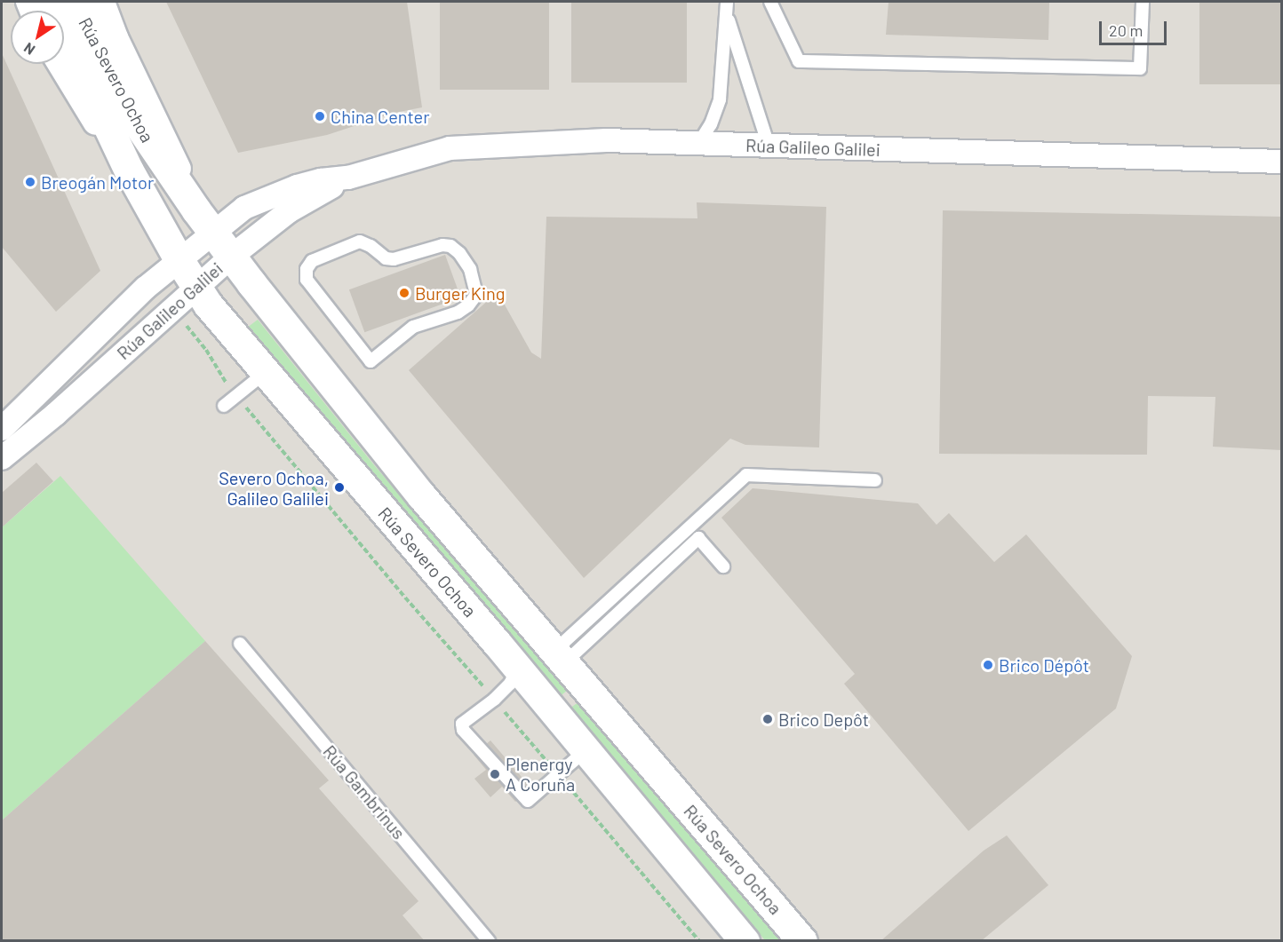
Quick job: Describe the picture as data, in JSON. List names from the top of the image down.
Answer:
{
  "streets": {
    "main road": ["Rúa Severo Ochoa"],
    "street": ["Rúa Galileo Galilei"],
    "lane": ["Rúa Gambrinus"]
  },
  "crossings": [
    ["Rúa Severo Ochoa", "Rúa Galileo Galilei"]
  ],
  "places": [
    "China Center",
    "Breogán Motor",
    "Burger King",
    "Severo Ochoa, Galileo Galilei",
    "Brico Dépôt",
    "Brico Depôt",
    "Plenergy A Coruña"
  ],
  "scale_bar": "20 m",
  "north": "bottom left"
}
